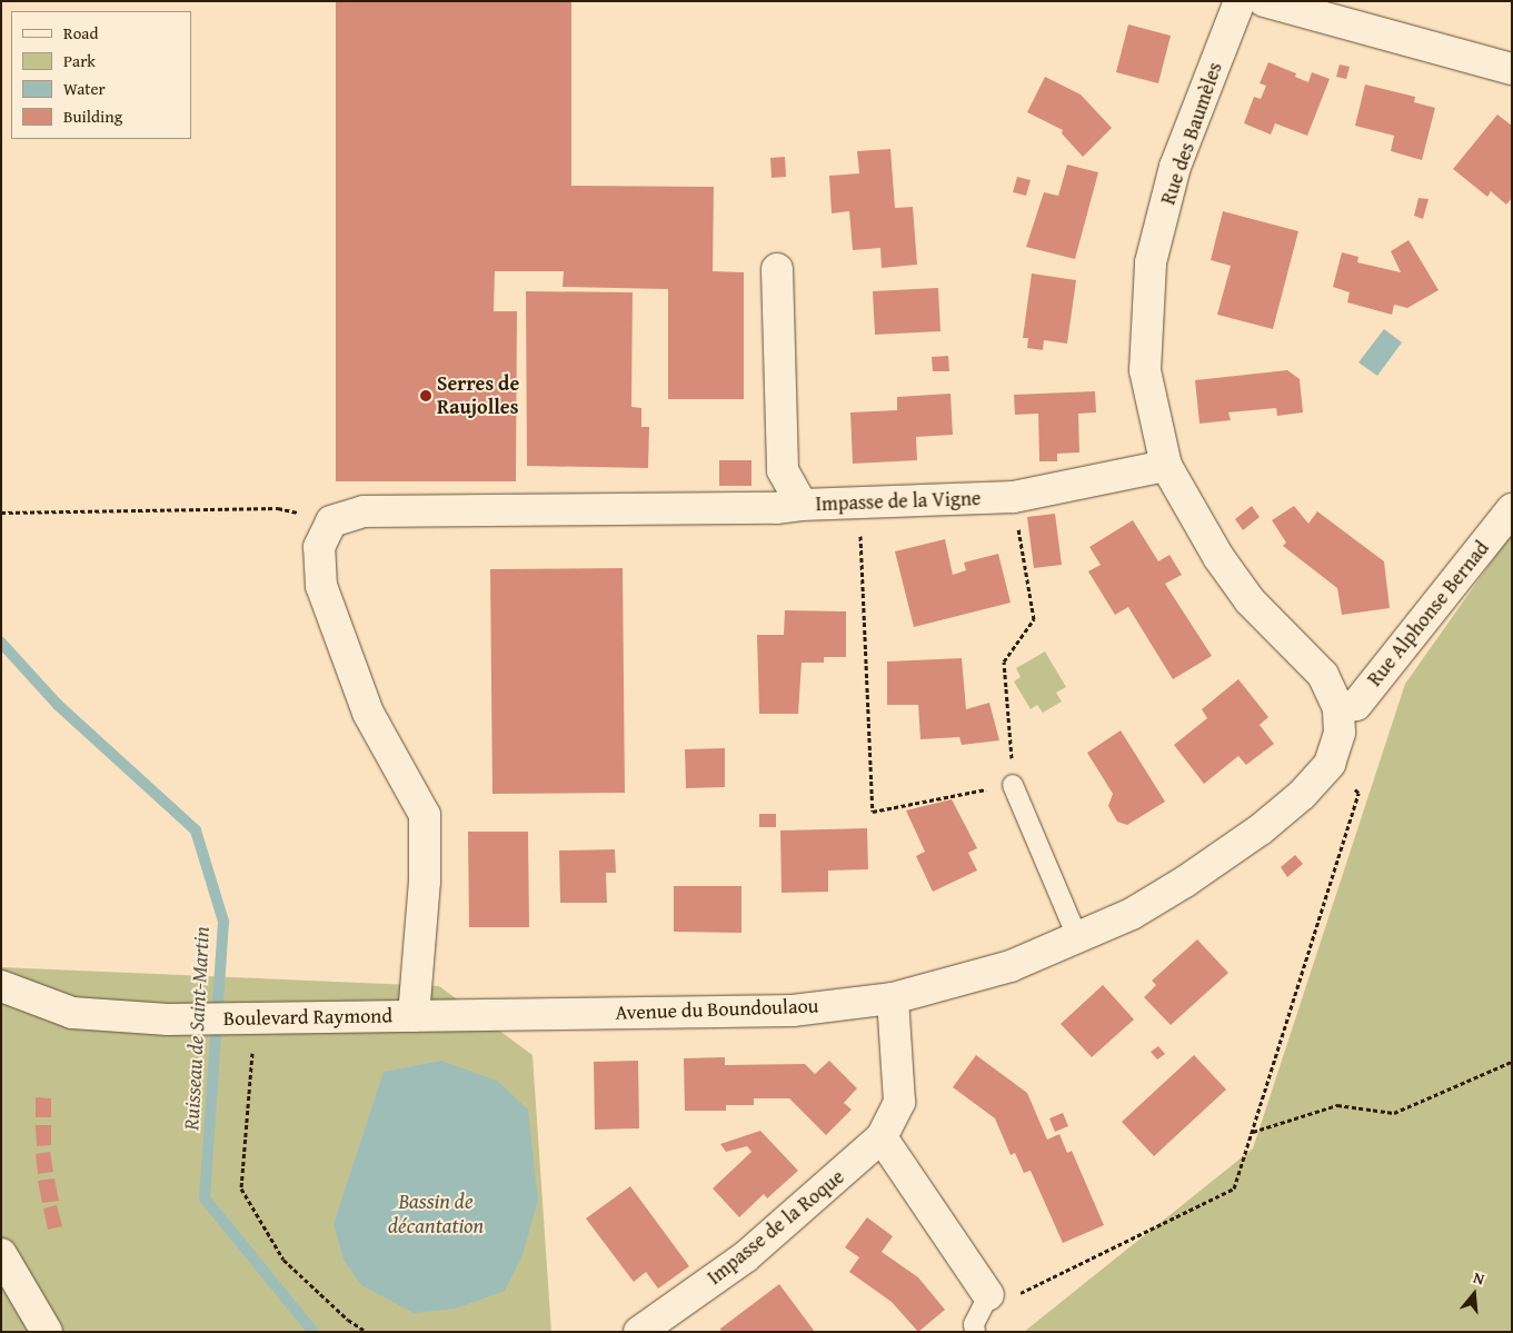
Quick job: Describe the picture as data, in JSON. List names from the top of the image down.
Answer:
{
  "streets": {
    "street": [
      "Rue des Baumèles",
      "Impasse de la Vigne",
      "Rue Alphonse Bernad",
      "Avenue du Boundoulaou",
      "Boulevard Raymond",
      "Impasse de la Roque"
    ]
  },
  "crossings": [
    ["Rue des Baumèles", "Impasse de la Vigne"],
    ["Rue des Baumèles", "Rue Alphonse Bernad"],
    ["Rue des Baumèles", "Avenue du Boundoulaou"],
    ["Rue Alphonse Bernad", "Avenue du Boundoulaou"],
    ["Avenue du Boundoulaou", "Boulevard Raymond"],
    ["Avenue du Boundoulaou", "Impasse de la Roque"]
  ],
  "water": ["Ruisseau de Saint-Martin", "Bassin de décantation"],
  "places": ["Serres de Raujolles"],
  "legend": [
    "Road",
    "Park",
    "Water",
    "Building"
  ],
  "north": "top"
}
